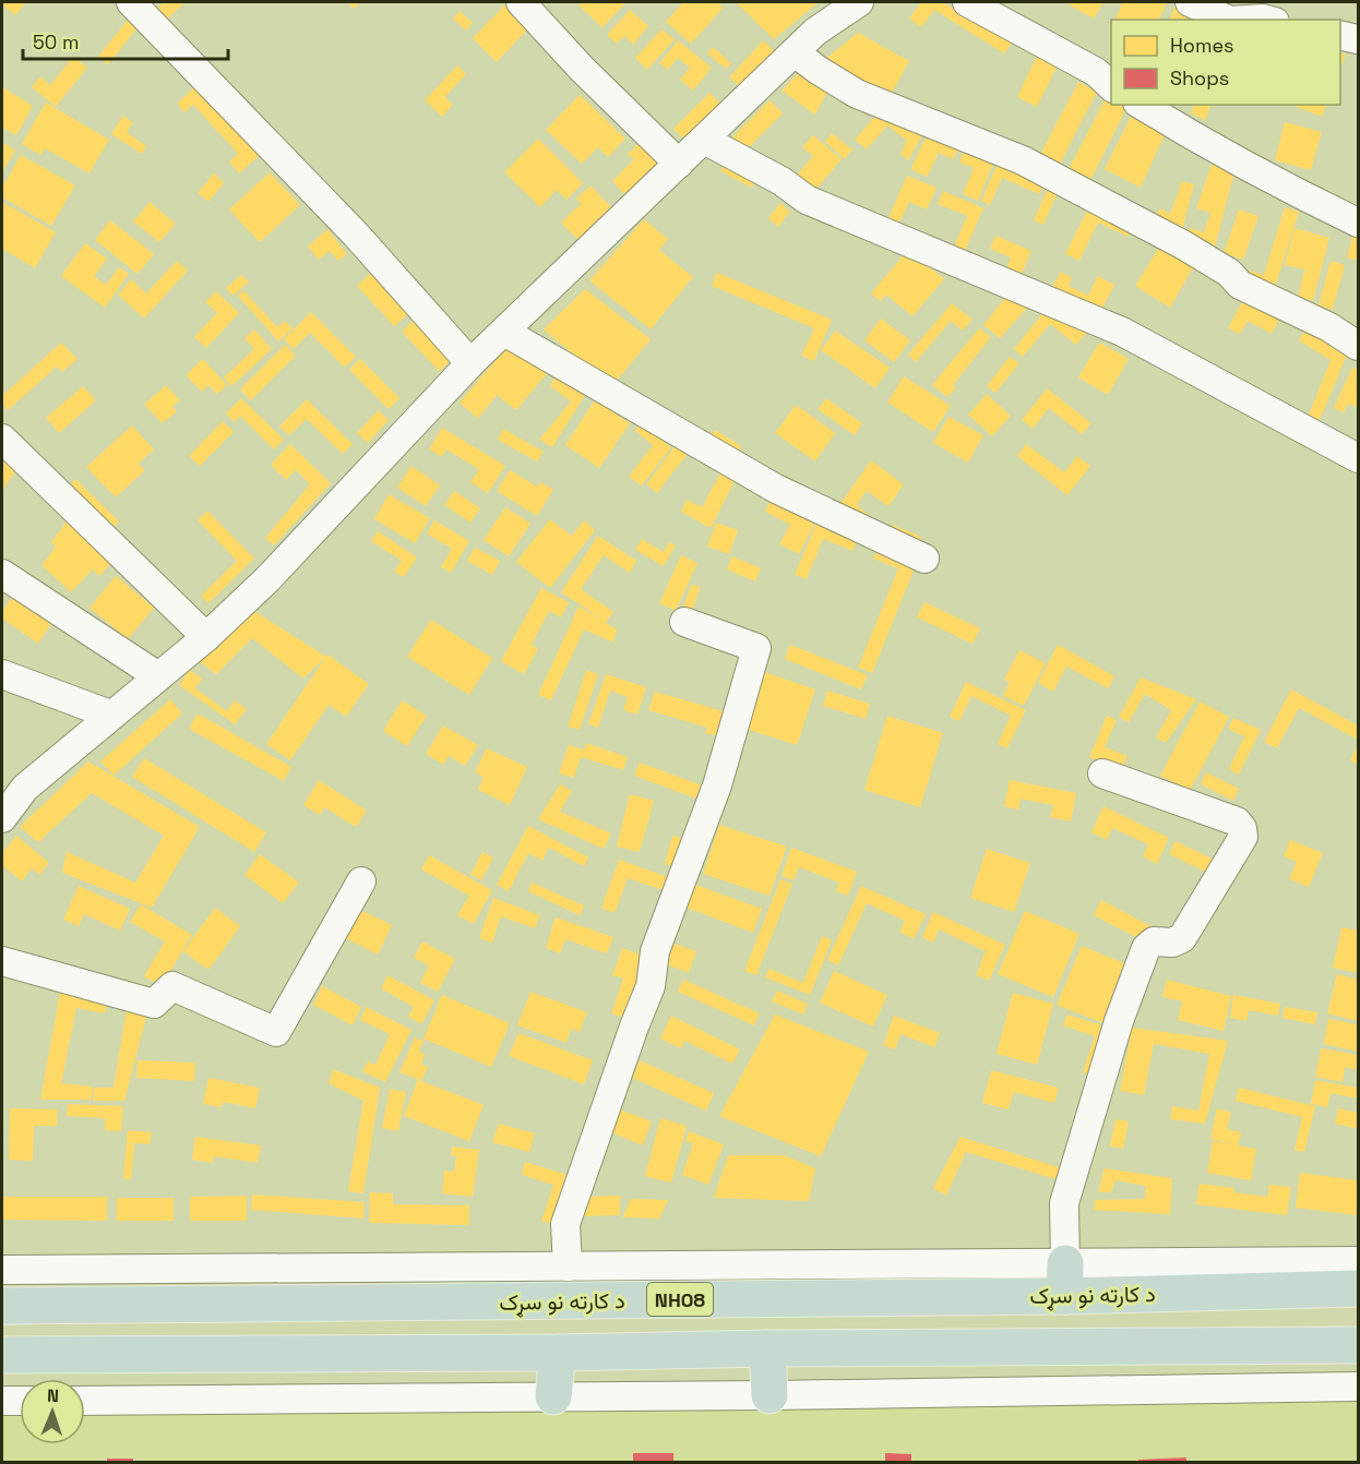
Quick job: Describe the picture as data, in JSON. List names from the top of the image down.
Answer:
{
  "streets": {
    "highway": ["د کارته نو سړک", "NH08"]
  },
  "legend": ["Homes", "Shops"],
  "scale_bar": "50 m",
  "north": "top"
}
